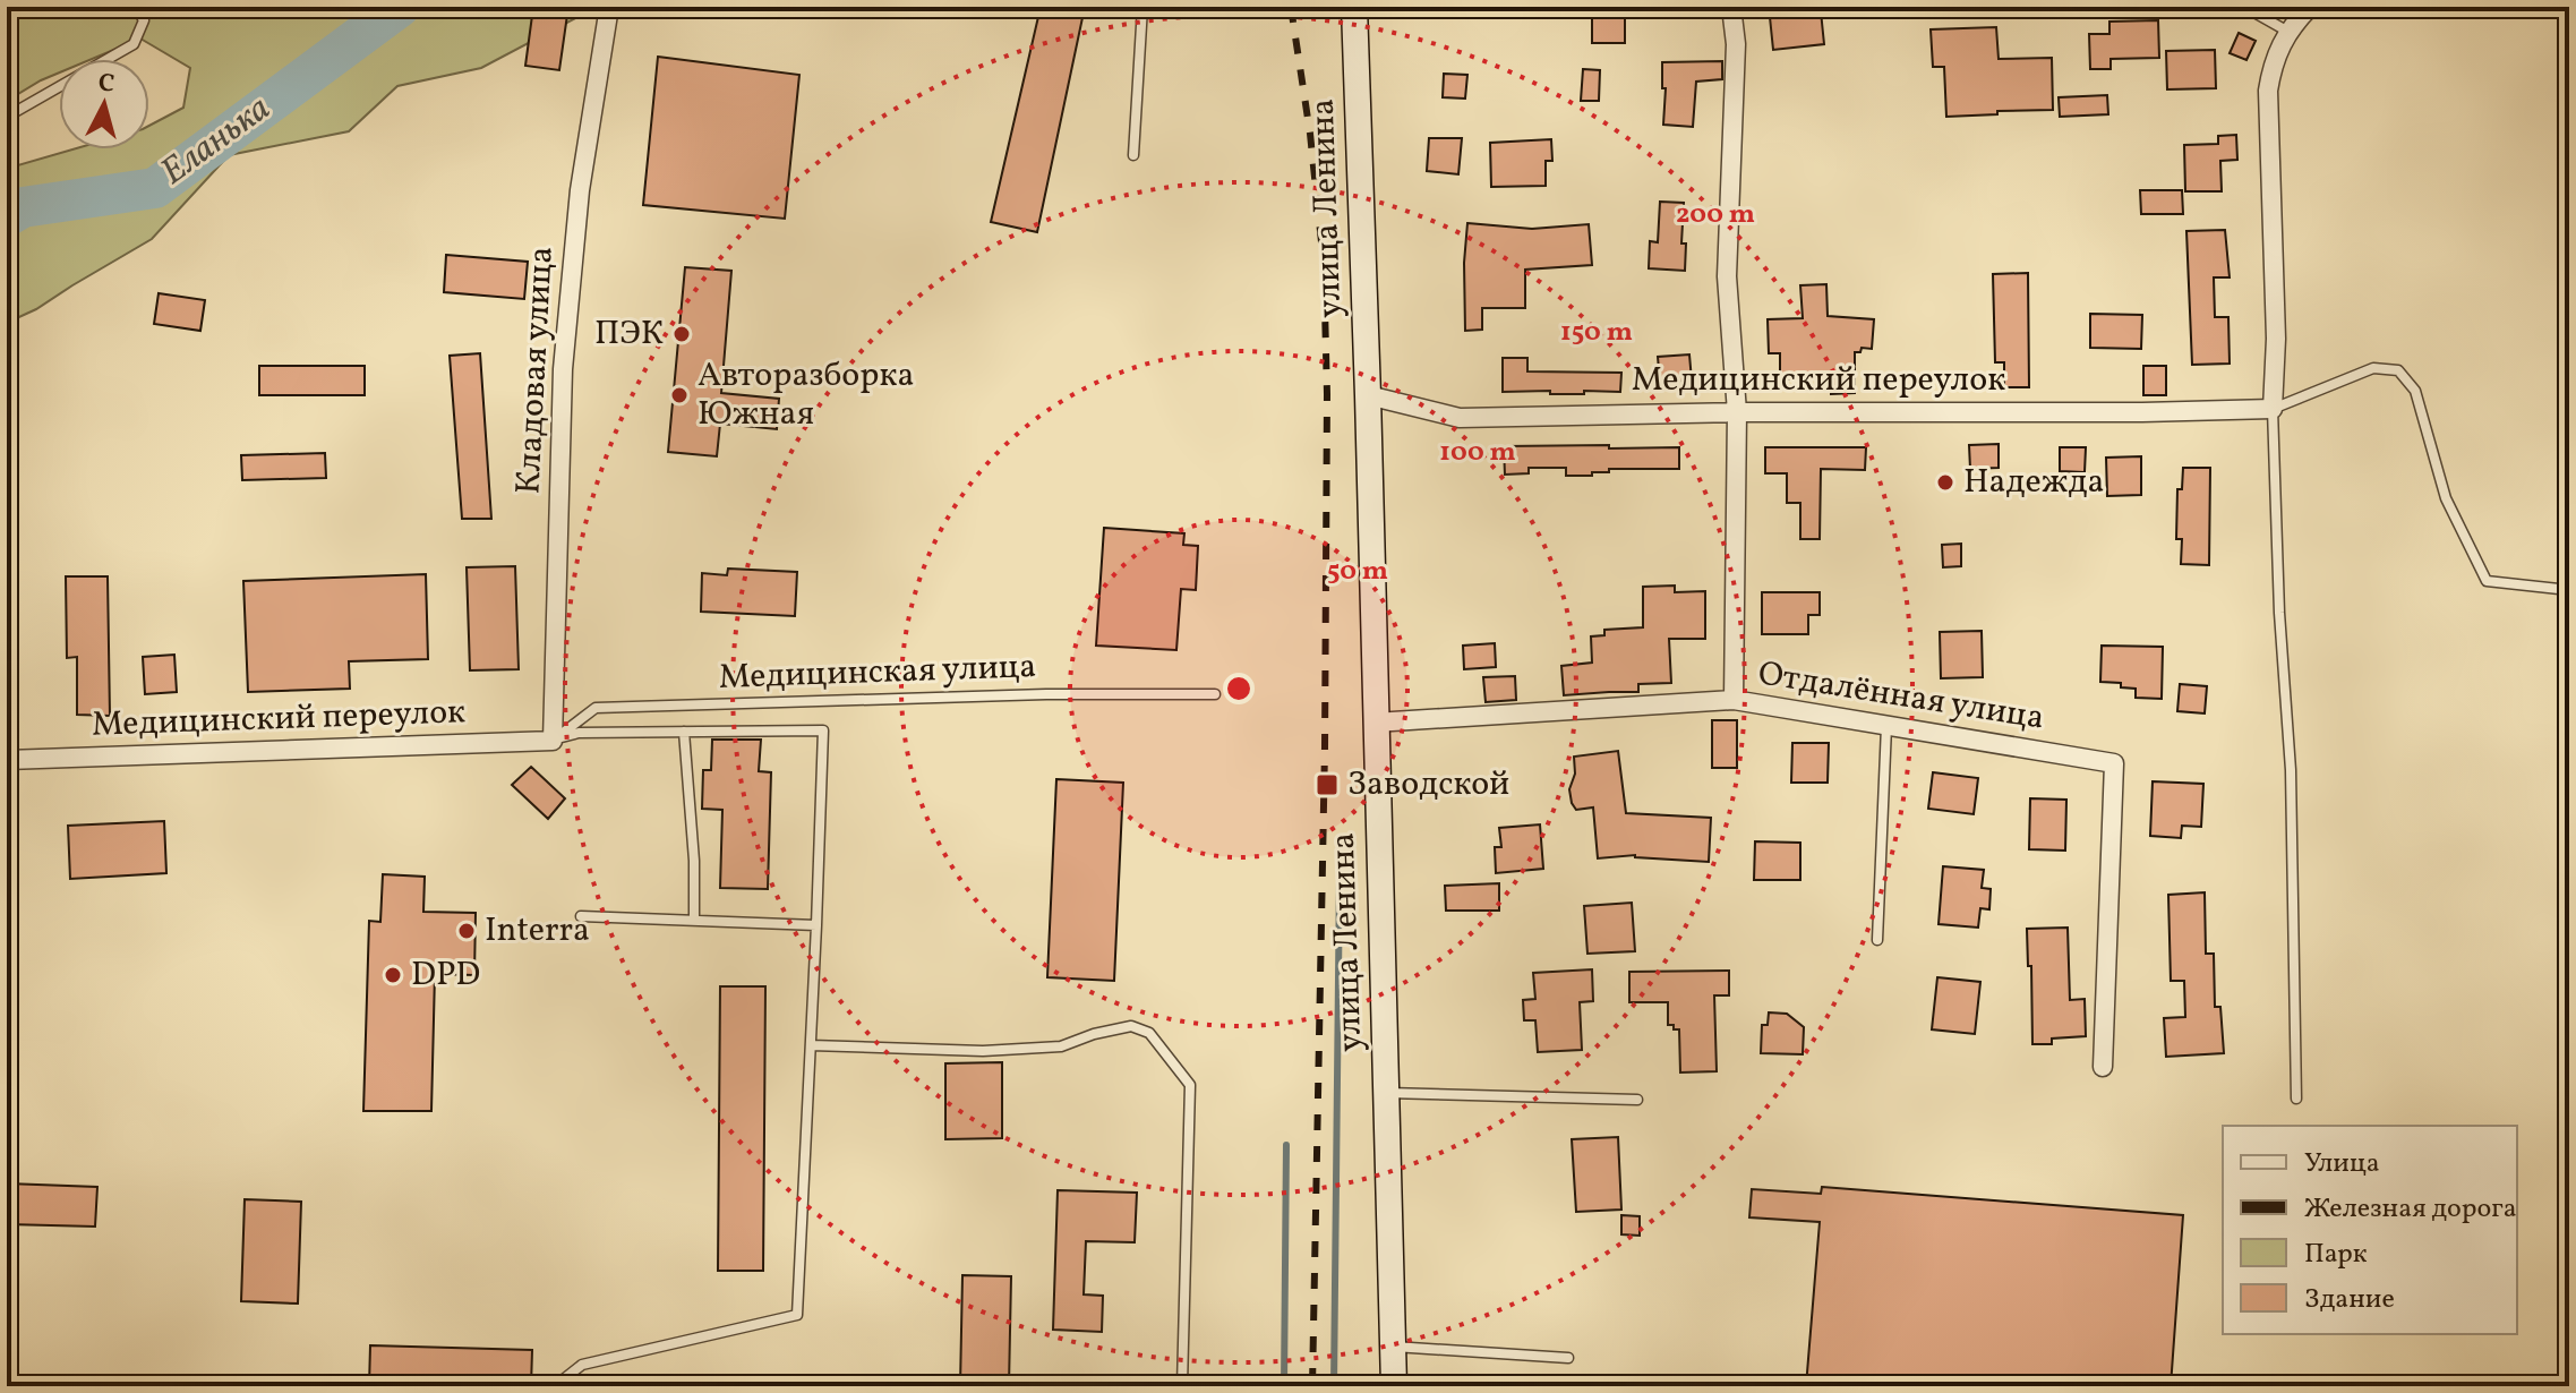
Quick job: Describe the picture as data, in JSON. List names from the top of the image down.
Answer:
{
  "streets": {
    "main road": ["улица Ленина"],
    "street": ["Кладовая улица", "Медицинский переулок", "Отдалённая улица"],
    "lane": ["Медицинская улица"]
  },
  "crossings": [
    ["улица Ленина", "Медицинский переулок"],
    ["улица Ленина", "Отдалённая улица"],
    ["Кладовая улица", "Медицинский переулок"],
    ["Кладовая улица", "Медицинская улица"],
    ["Медицинский переулок", "Медицинская улица"]
  ],
  "water": ["Еланька"],
  "places": {
    "other": [
      "ПЭК",
      "Авторазборка Южная",
      "Надежда",
      "Interra",
      "DPD"
    ],
    "transit": ["Заводской"]
  },
  "legend": [
    "Улица",
    "Железная дорога",
    "Парк",
    "Здание"
  ],
  "north": "top",
  "rings": [
    "200 m",
    "150 m",
    "100 m",
    "50 m"
  ]
}
